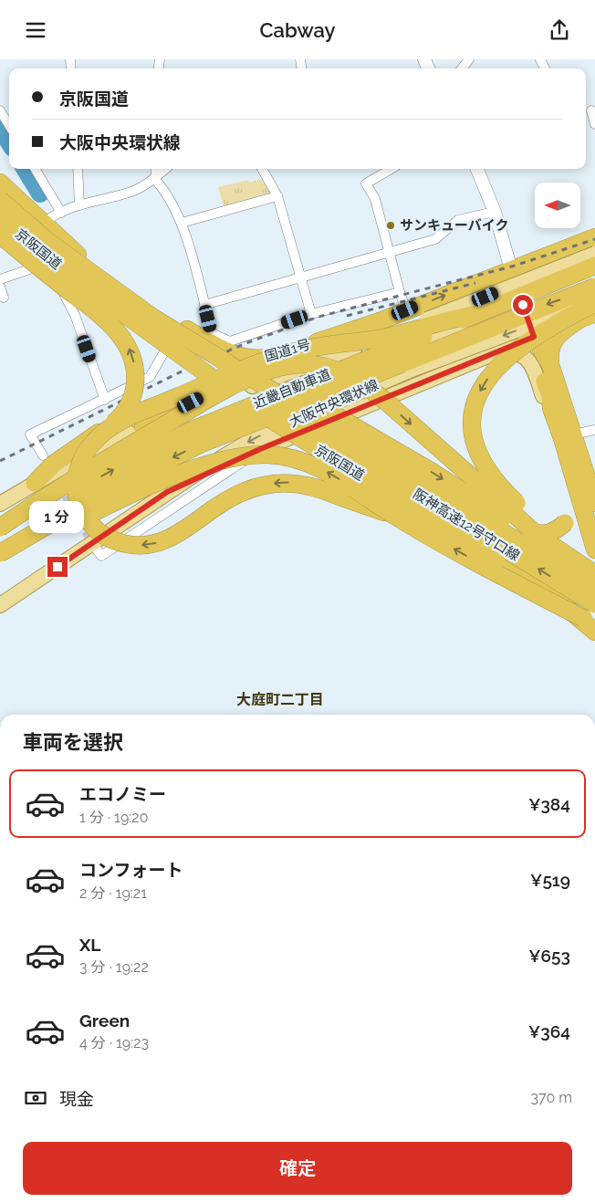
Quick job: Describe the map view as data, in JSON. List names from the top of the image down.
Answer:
{
  "streets": {
    "highway": [
      "京阪国道",
      "国道1号",
      "近畿自動車道",
      "阪神高速12号守口線"
    ],
    "main road": ["大阪中央環状線"]
  },
  "districts": ["大庭町二丁目"],
  "places": ["サンキューバイク"],
  "north": "left",
  "page": {
    "header": "Cabway",
    "banner": ["京阪国道", "大阪中央環状線"],
    "bubble": "1 分",
    "heading": "車両を選択",
    "list": [
      {
        "name": "エコノミー",
        "note": "1 分 · 19:20",
        "value": "¥384"
      },
      {
        "name": "コンフォート",
        "note": "2 分 · 19:21",
        "value": "¥519"
      },
      {
        "name": "XL",
        "note": "3 分 · 19:22",
        "value": "¥653"
      },
      {
        "name": "Green",
        "note": "4 分 · 19:23",
        "value": "¥364"
      }
    ],
    "pay": ["現金", "370 m"],
    "buttons": "確定"
  }
}
